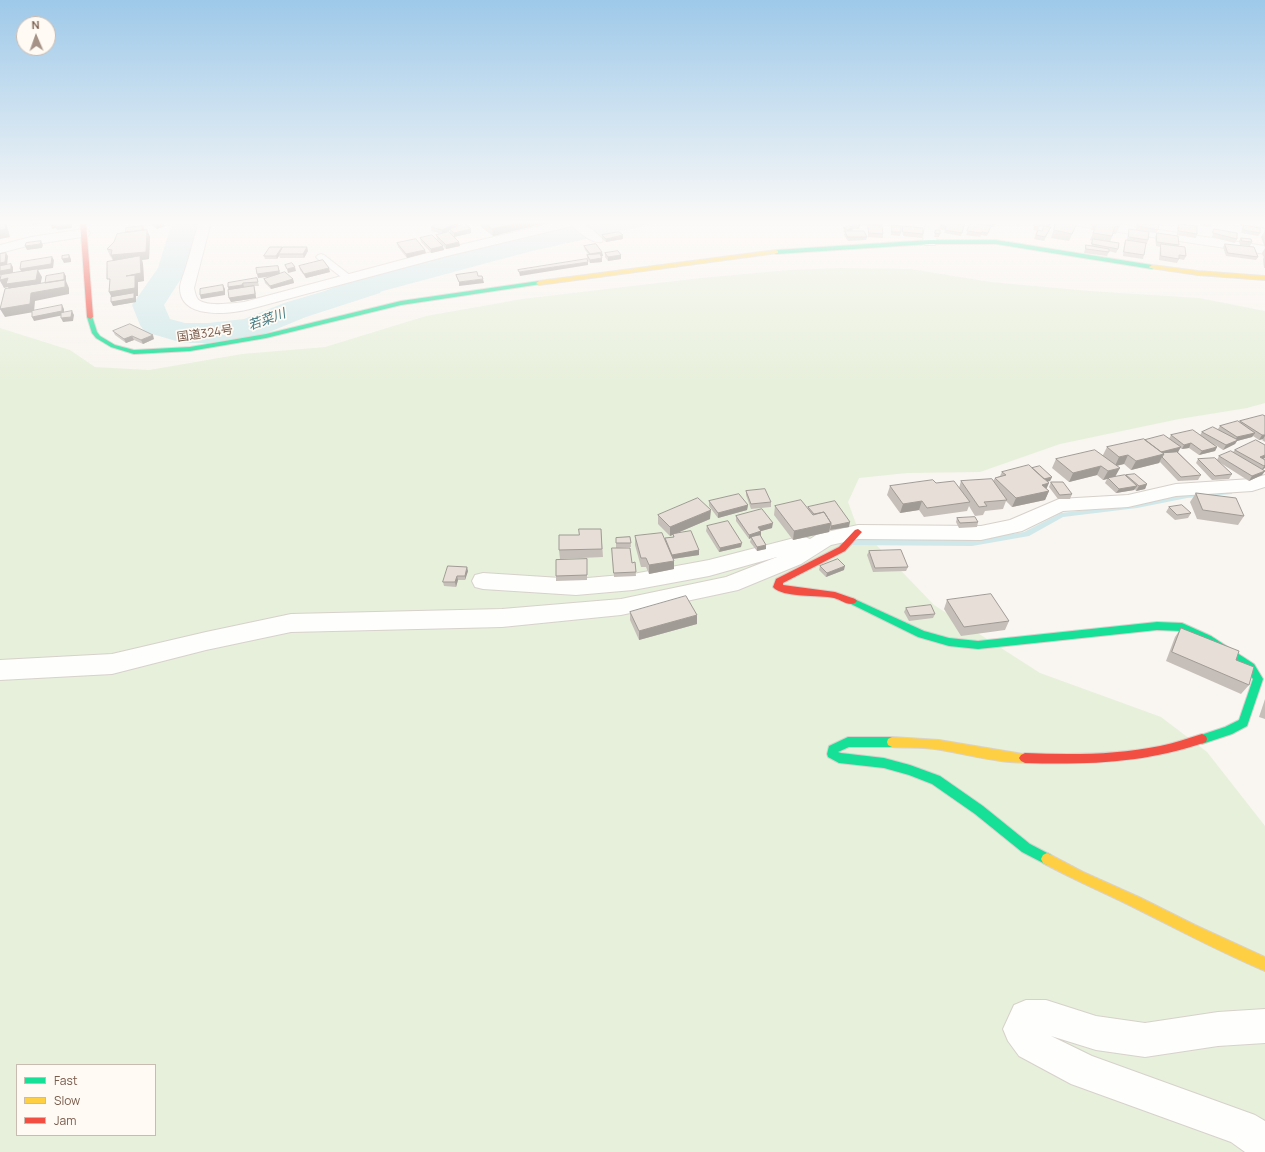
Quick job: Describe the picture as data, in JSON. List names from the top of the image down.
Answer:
{
  "streets": {
    "main road": ["国道324号"]
  },
  "water": ["若菜川"],
  "legend": ["Fast", "Slow", "Jam"],
  "north": "top"
}
